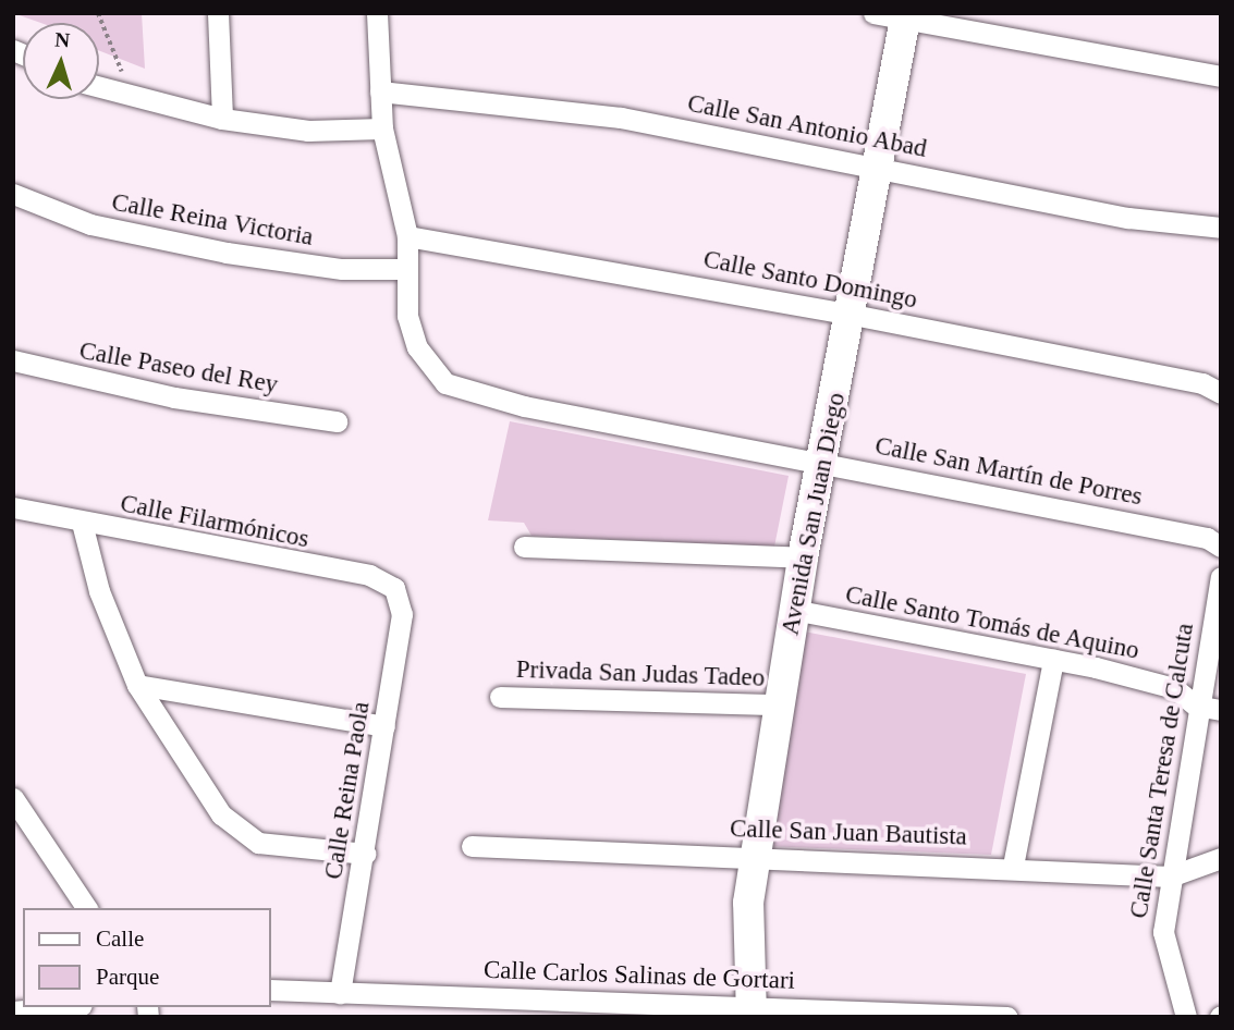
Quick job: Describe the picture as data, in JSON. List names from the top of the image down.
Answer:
{
  "streets": {
    "street": [
      "Calle San Antonio Abad",
      "Calle Reina Victoria",
      "Calle Santo Domingo",
      "Calle Paseo del Rey",
      "Calle San Martín de Porres",
      "Avenida San Juan Diego",
      "Calle Filarmónicos",
      "Calle Santo Tomás de Aquino",
      "Privada San Judas Tadeo",
      "Calle Santa Teresa de Calcuta",
      "Calle Reina Paola",
      "Calle San Juan Bautista",
      "Calle Carlos Salinas de Gortari"
    ]
  },
  "crossings": [
    ["Calle San Antonio Abad", "Calle San Martín de Porres"],
    ["Calle San Antonio Abad", "Avenida San Juan Diego"],
    ["Calle Reina Victoria", "Calle San Martín de Porres"],
    ["Calle Santo Domingo", "Calle San Martín de Porres"],
    ["Calle Santo Domingo", "Avenida San Juan Diego"],
    ["Calle San Martín de Porres", "Avenida San Juan Diego"],
    ["Avenida San Juan Diego", "Calle Santo Tomás de Aquino"],
    ["Avenida San Juan Diego", "Privada San Judas Tadeo"],
    ["Avenida San Juan Diego", "Calle San Juan Bautista"],
    ["Avenida San Juan Diego", "Calle Carlos Salinas de Gortari"],
    ["Calle Filarmónicos", "Calle Reina Paola"],
    ["Calle Santo Tomás de Aquino", "Calle Santa Teresa de Calcuta"],
    ["Calle Santa Teresa de Calcuta", "Calle San Juan Bautista"],
    ["Calle Reina Paola", "Calle Carlos Salinas de Gortari"]
  ],
  "legend": ["Calle", "Parque"],
  "north": "top"
}
